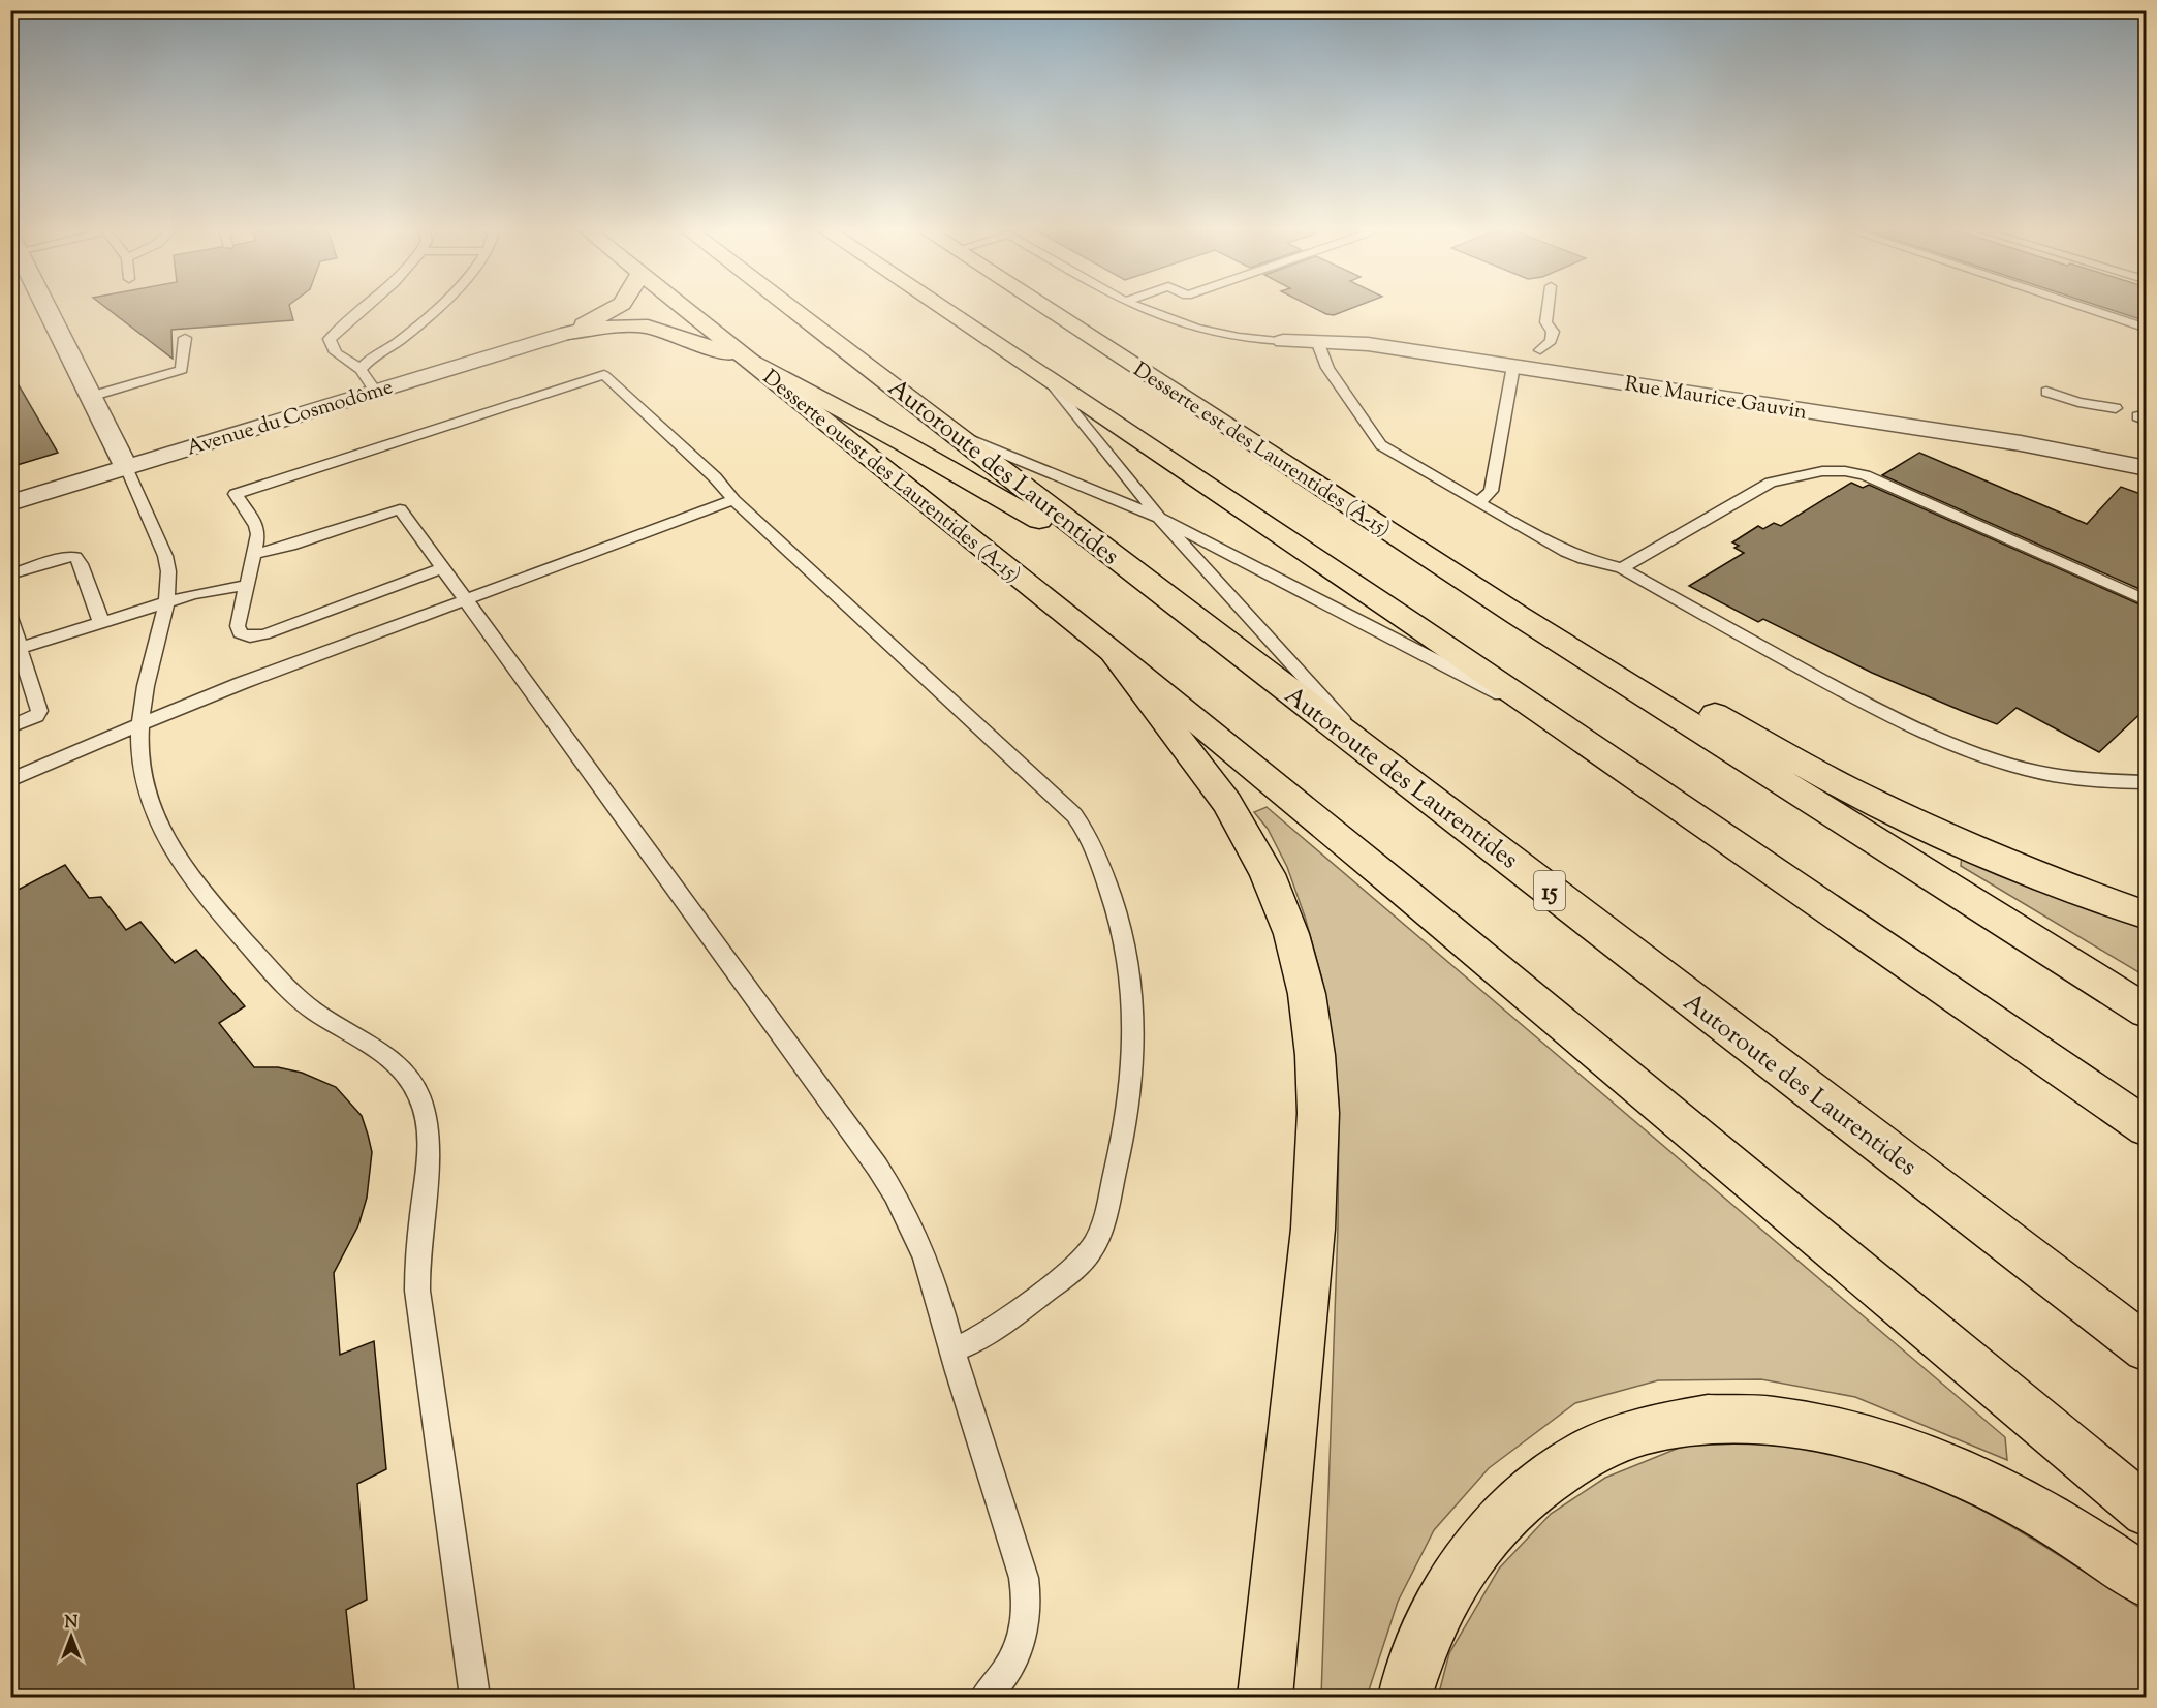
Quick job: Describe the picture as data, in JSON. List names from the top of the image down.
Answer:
{
  "streets": {
    "main road": [
      "Desserte est des Laurentides (A-15)",
      "Autoroute des Laurentides",
      "Desserte ouest des Laurentides (A-15)",
      "15"
    ],
    "street": ["Rue Maurice Gauvin", "Avenue du Cosmodôme"]
  },
  "north": "top"
}
